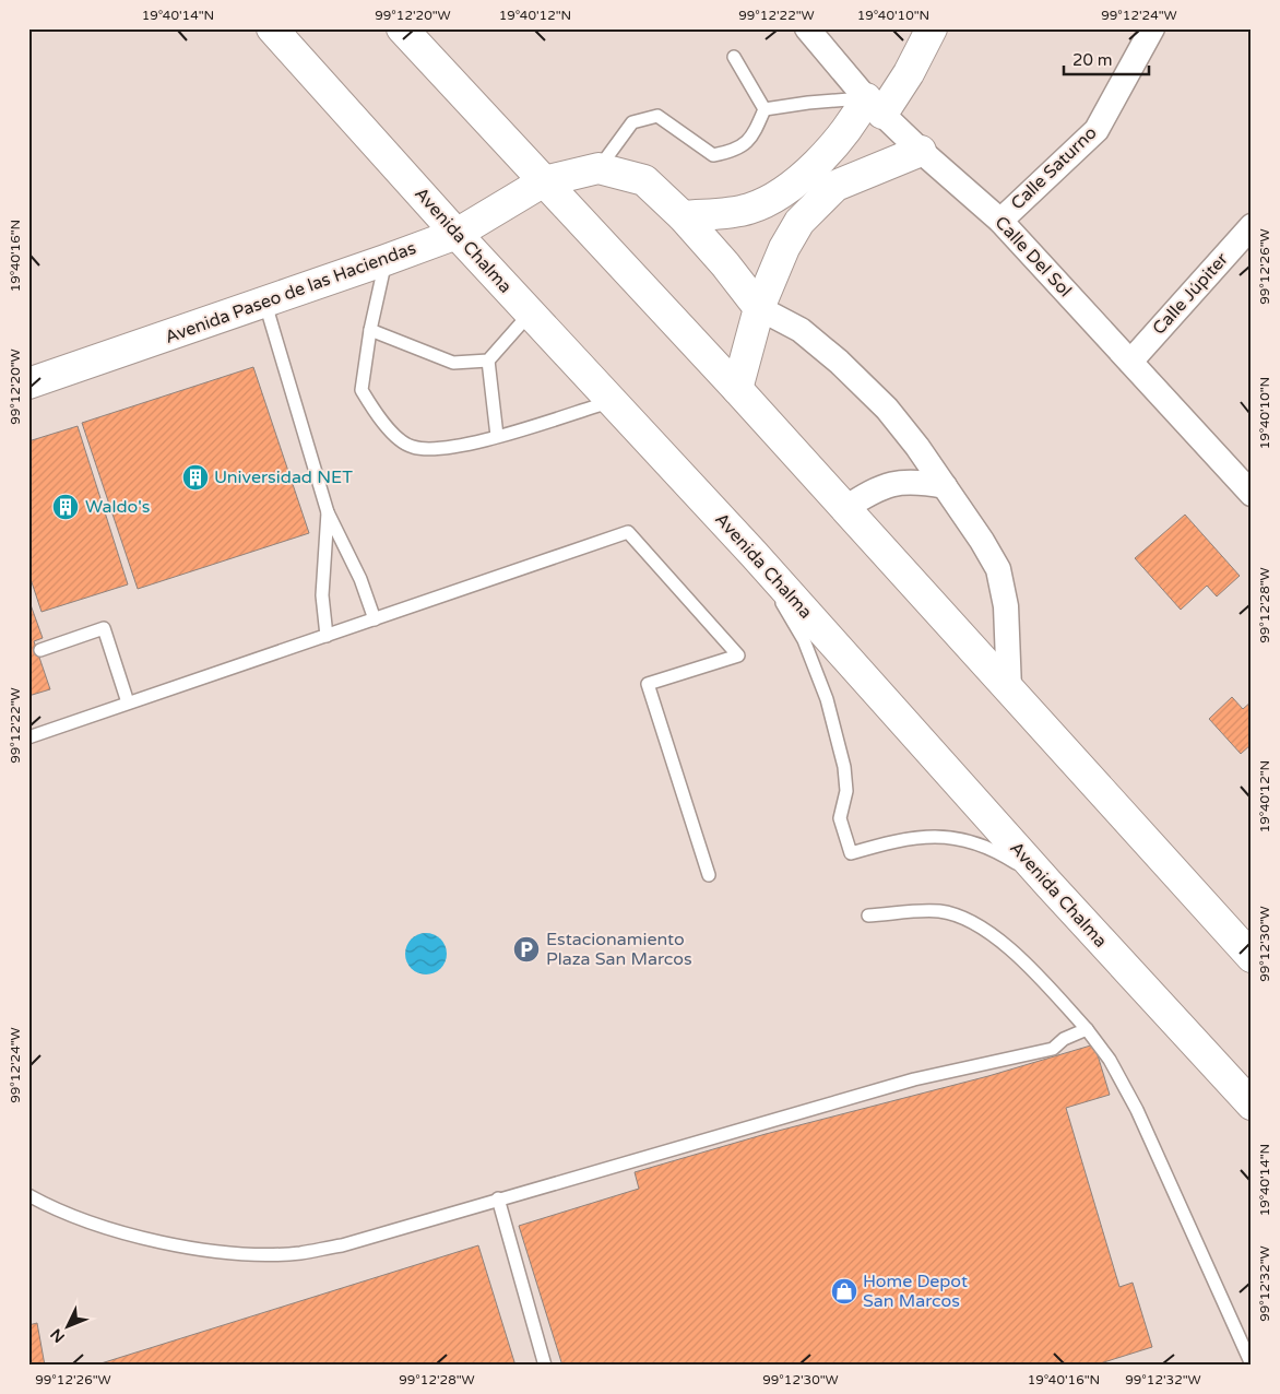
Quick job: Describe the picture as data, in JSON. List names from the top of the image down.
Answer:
{
  "streets": {
    "main road": ["Avenida Chalma", "Avenida Paseo de las Haciendas"],
    "street": ["Calle Saturno", "Calle Del Sol", "Calle Júpiter"]
  },
  "crossings": [
    ["Calle Saturno", "Calle Del Sol"],
    ["Avenida Chalma", "Avenida Paseo de las Haciendas"],
    ["Calle Del Sol", "Calle Júpiter"]
  ],
  "places": {
    "building": ["Universidad NET", "Waldo's"],
    "parking": ["Estacionamiento Plaza San Marcos"],
    "shop": ["Home Depot San Marcos"]
  },
  "scale_bar": "20 m",
  "north": "bottom left",
  "coordinates": [
    "19°40'14\"N",
    "99°12'20\"W",
    "19°40'12\"N",
    "99°12'22\"W",
    "19°40'10\"N",
    "99°12'24\"W",
    "19°40'16\"N",
    "99°12'26\"W",
    "99°12'28\"W",
    "99°12'30\"W",
    "99°12'32\"W"
  ]
}
